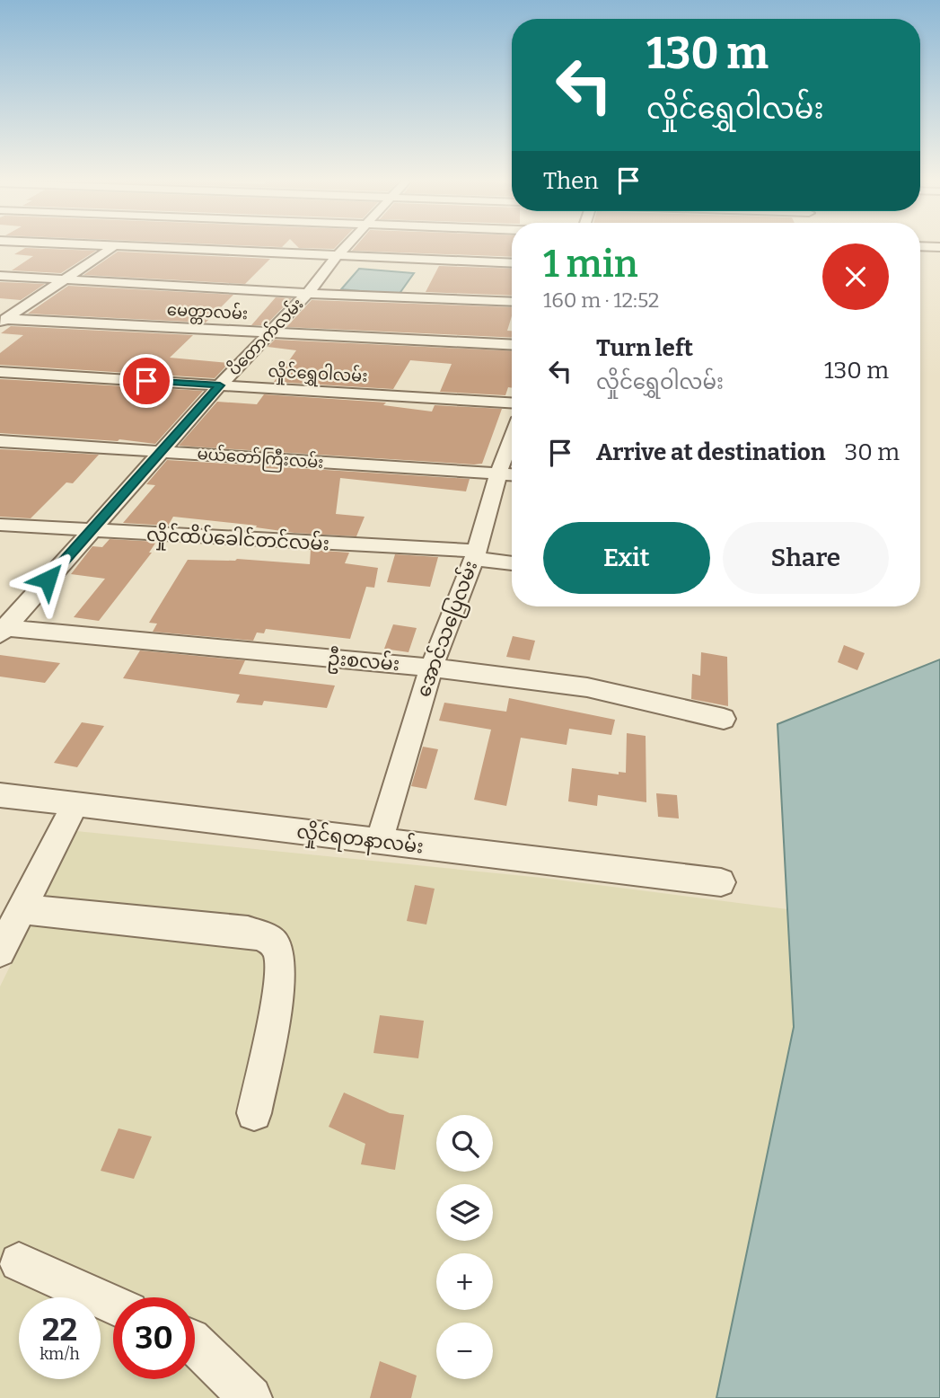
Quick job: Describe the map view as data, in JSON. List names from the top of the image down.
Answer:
{
  "streets": {
    "street": [
      "မေတ္တာလမ်း",
      "ပိတောက်လမ်း",
      "လှိုင်ရွှေဝါလမ်း",
      "မယ်တော်ကြီးလမ်း",
      "လှိုင်ထိပ်ခေါင်တင်လမ်း",
      "အောင်သပြေလမ်း",
      "ဦးစလမ်း",
      "လှိုင်ရတနာလမ်း"
    ]
  },
  "crossings": [
    ["မေတ္တာလမ်း", "ပိတောက်လမ်း"],
    ["ပိတောက်လမ်း", "လှိုင်ရွှေဝါလမ်း"],
    ["ပိတောက်လမ်း", "မယ်တော်ကြီးလမ်း"],
    ["ပိတောက်လမ်း", "လှိုင်ထိပ်ခေါင်တင်လမ်း"],
    ["ပိတောက်လမ်း", "ဦးစလမ်း"],
    ["မယ်တော်ကြီးလမ်း", "အောင်သပြေလမ်း"],
    ["လှိုင်ထိပ်ခေါင်တင်လမ်း", "အောင်သပြေလမ်း"],
    ["အောင်သပြေလမ်း", "ဦးစလမ်း"],
    ["အောင်သပြေလမ်း", "လှိုင်ရတနာလမ်း"]
  ],
  "page": {
    "turn": ["130 m", "လှိုင်ရွှေဝါလမ်း"],
    "then": "Then",
    "heading": ["1 min", "160 m · 12:52"],
    "list": [
      {
        "name": "Turn left",
        "note": "လှိုင်ရွှေဝါလမ်း",
        "value": "130 m"
      },
      {
        "name": "Arrive at destination",
        "value": "30 m"
      }
    ],
    "buttons": ["Exit", "Share"],
    "map_buttons": ["+", "−"],
    "speed": "22 km/h",
    "limit": "30"
  }
}
